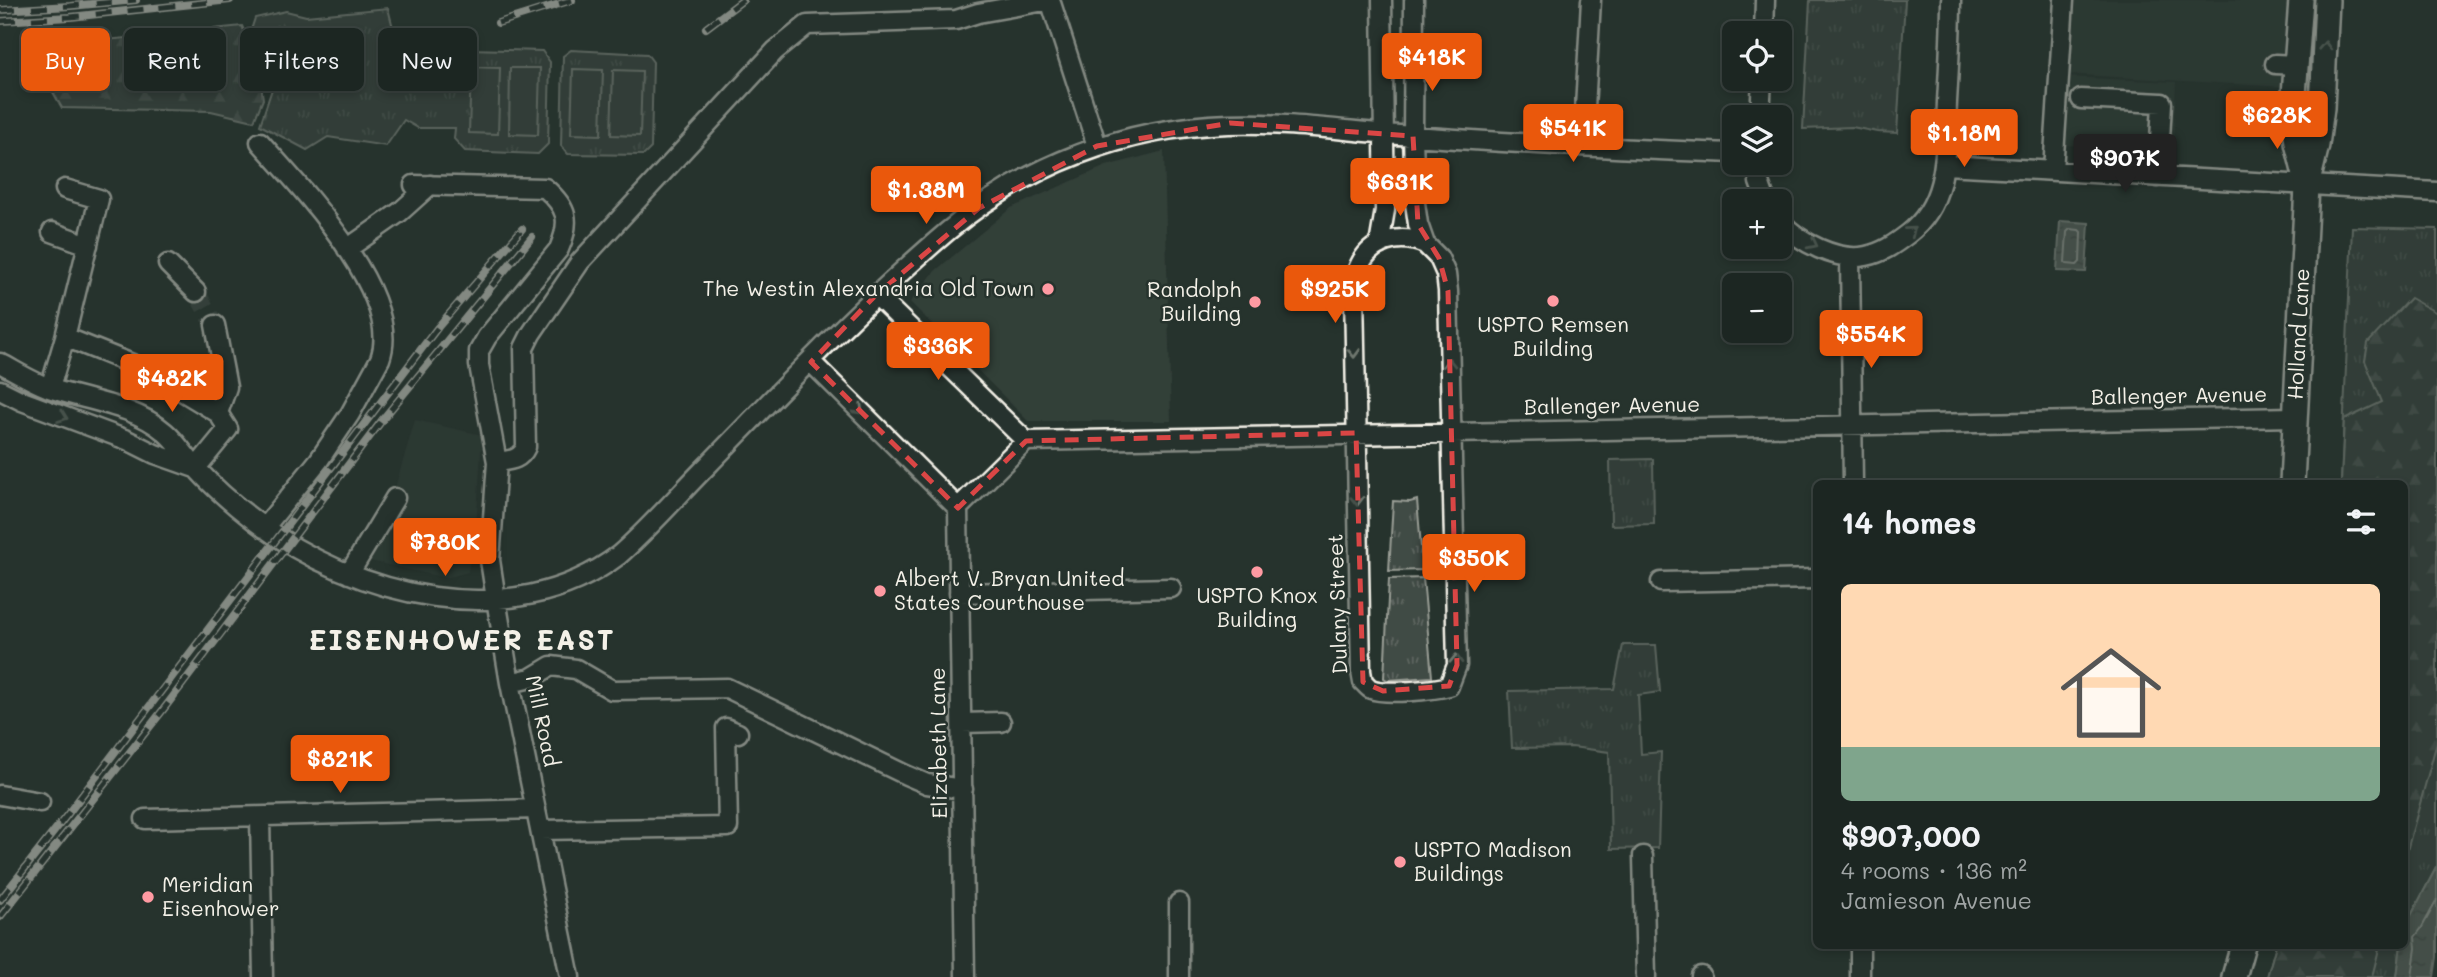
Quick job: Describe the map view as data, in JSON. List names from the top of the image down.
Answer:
{
  "streets": {
    "main road": ["Holland Lane"],
    "street": [
      "Ballenger Avenue",
      "Dulany Street",
      "Mill Road",
      "Elizabeth Lane"
    ]
  },
  "crossings": [
    ["Holland Lane", "Ballenger Avenue"],
    ["Ballenger Avenue", "Dulany Street"]
  ],
  "districts": ["EISENHOWER EAST"],
  "places": [
    "The Westin Alexandria Old Town",
    "USPTO Remsen Building",
    "Randolph Building",
    "USPTO Knox Building",
    "Albert V. Bryan United States Courthouse",
    "USPTO Madison Buildings",
    "Meridian Eisenhower"
  ],
  "page": {
    "map_buttons": ["+", "−"],
    "chip": [
      "Buy",
      "Rent",
      "Filters",
      "New"
    ],
    "price": [
      "$418K",
      "$628K",
      "$541K",
      "$1.18M",
      "$907K",
      "$631K",
      "$1.38M",
      "$925K",
      "$554K",
      "$336K",
      "$482K",
      "$780K",
      "$350K",
      "$821K"
    ],
    "heading": "14 homes",
    "list": [
      {
        "name": "$907,000",
        "note": "4 rooms · 136 m² · Jamieson Avenue"
      }
    ]
  }
}
